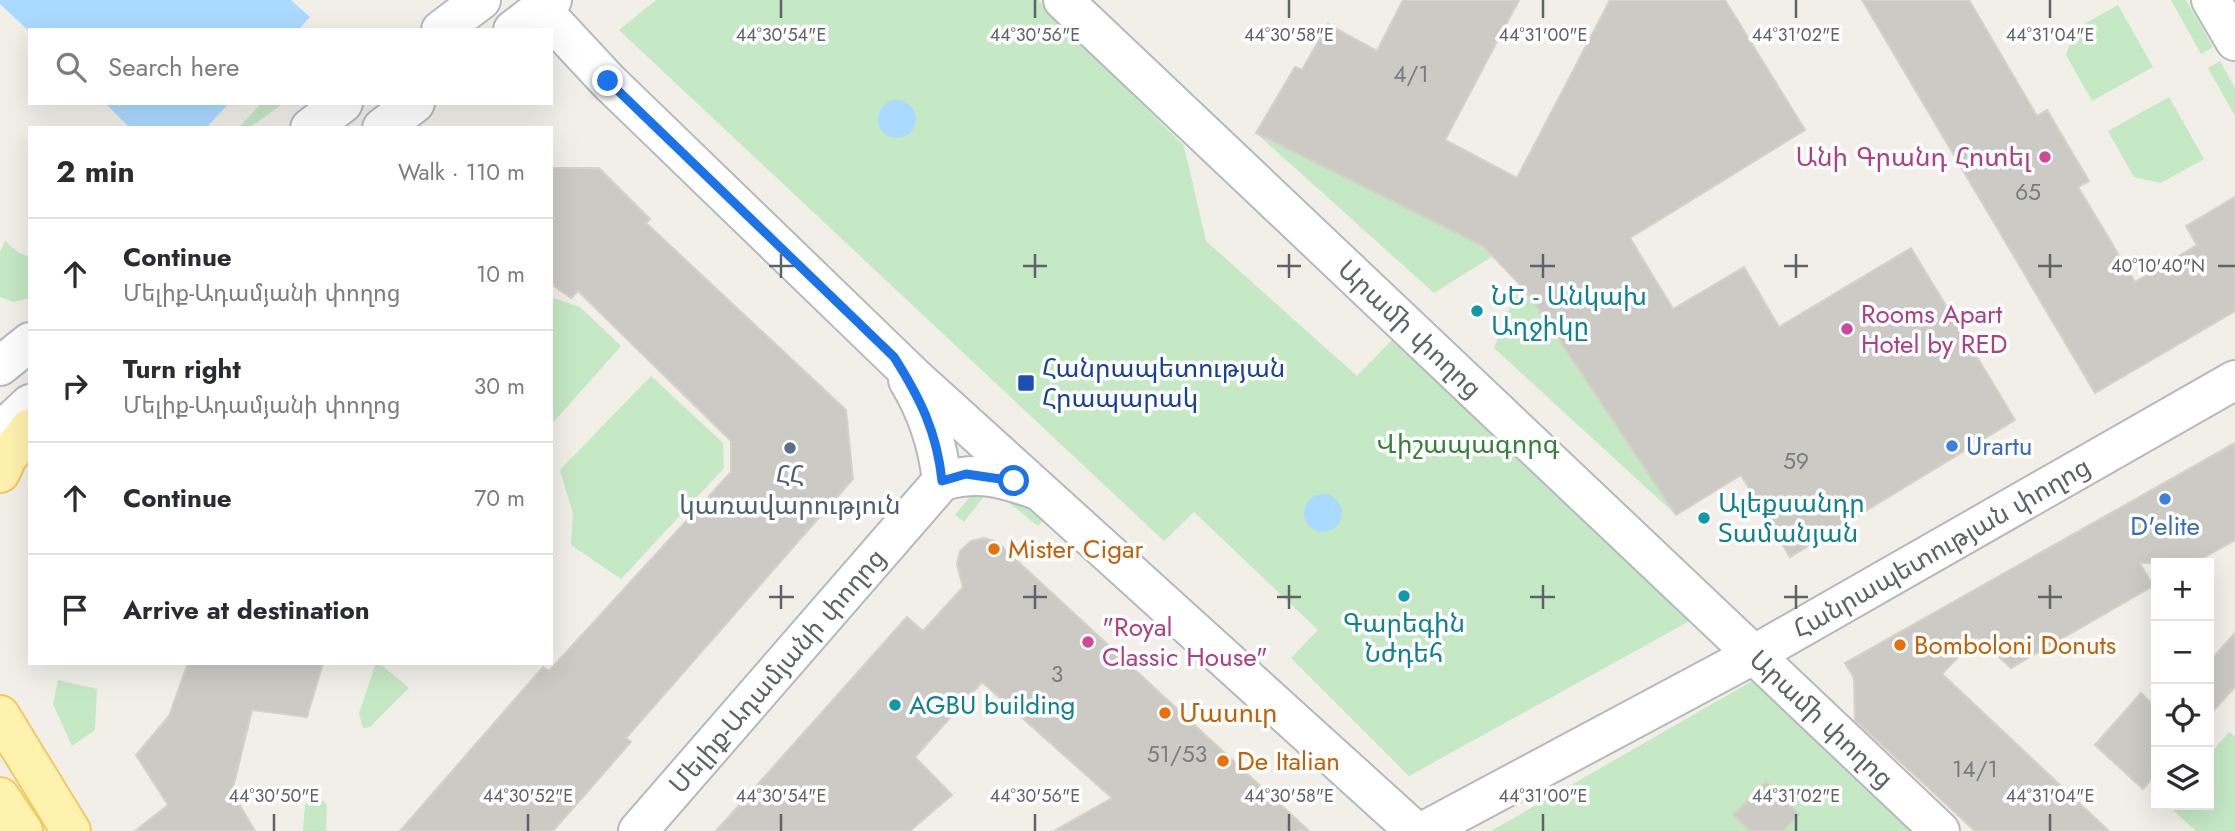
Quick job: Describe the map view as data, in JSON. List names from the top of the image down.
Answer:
{
  "streets": {
    "street": ["Արամի փողոց", "Հանրապետության փողոց", "Մելիք-Ադամյանի փողոց"]
  },
  "crossings": [
    ["Արամի փողոց", "Հանրապետության փողոց"]
  ],
  "parks": ["Վիշապագորգ"],
  "places": {
    "other": [
      "Անի Գրանդ Հոտել",
      "ՆԵ - Անկախ Աղջիկը",
      "Rooms Apart Hotel by RED",
      "Urartu",
      "ՀՀ կառավարություն",
      "D'elite",
      "Ալեքսանդր Տամանյան",
      "Mister Cigar",
      "Գարեգին Նժդեհ",
      "\"Royal Classic House\"",
      "Bomboloni Donuts",
      "AGBU building",
      "Մասուր",
      "De Italian"
    ],
    "transit": ["Հանրապետության Հրապարակ"]
  },
  "house_numbers": [
    "4/1",
    "65",
    "59",
    "3",
    "51/53",
    "14/1"
  ],
  "page": {
    "search": "Search here",
    "heading": ["2 min", "Walk · 110 m"],
    "list": [
      ["Continue", "Մելիք-Ադամյանի փողոց", "10 m"],
      ["Turn right", "Մելիք-Ադամյանի փողոց", "30 m"],
      ["Continue", "70 m"],
      "Arrive at destination"
    ],
    "map_buttons": ["+", "−"]
  },
  "coordinates": [
    "44°30'54\"E",
    "44°30'56\"E",
    "44°30'58\"E",
    "44°31'00\"E",
    "44°31'02\"E",
    "44°31'04\"E",
    "40°10'40\"N",
    "44°30'50\"E",
    "44°30'52\"E"
  ]
}
